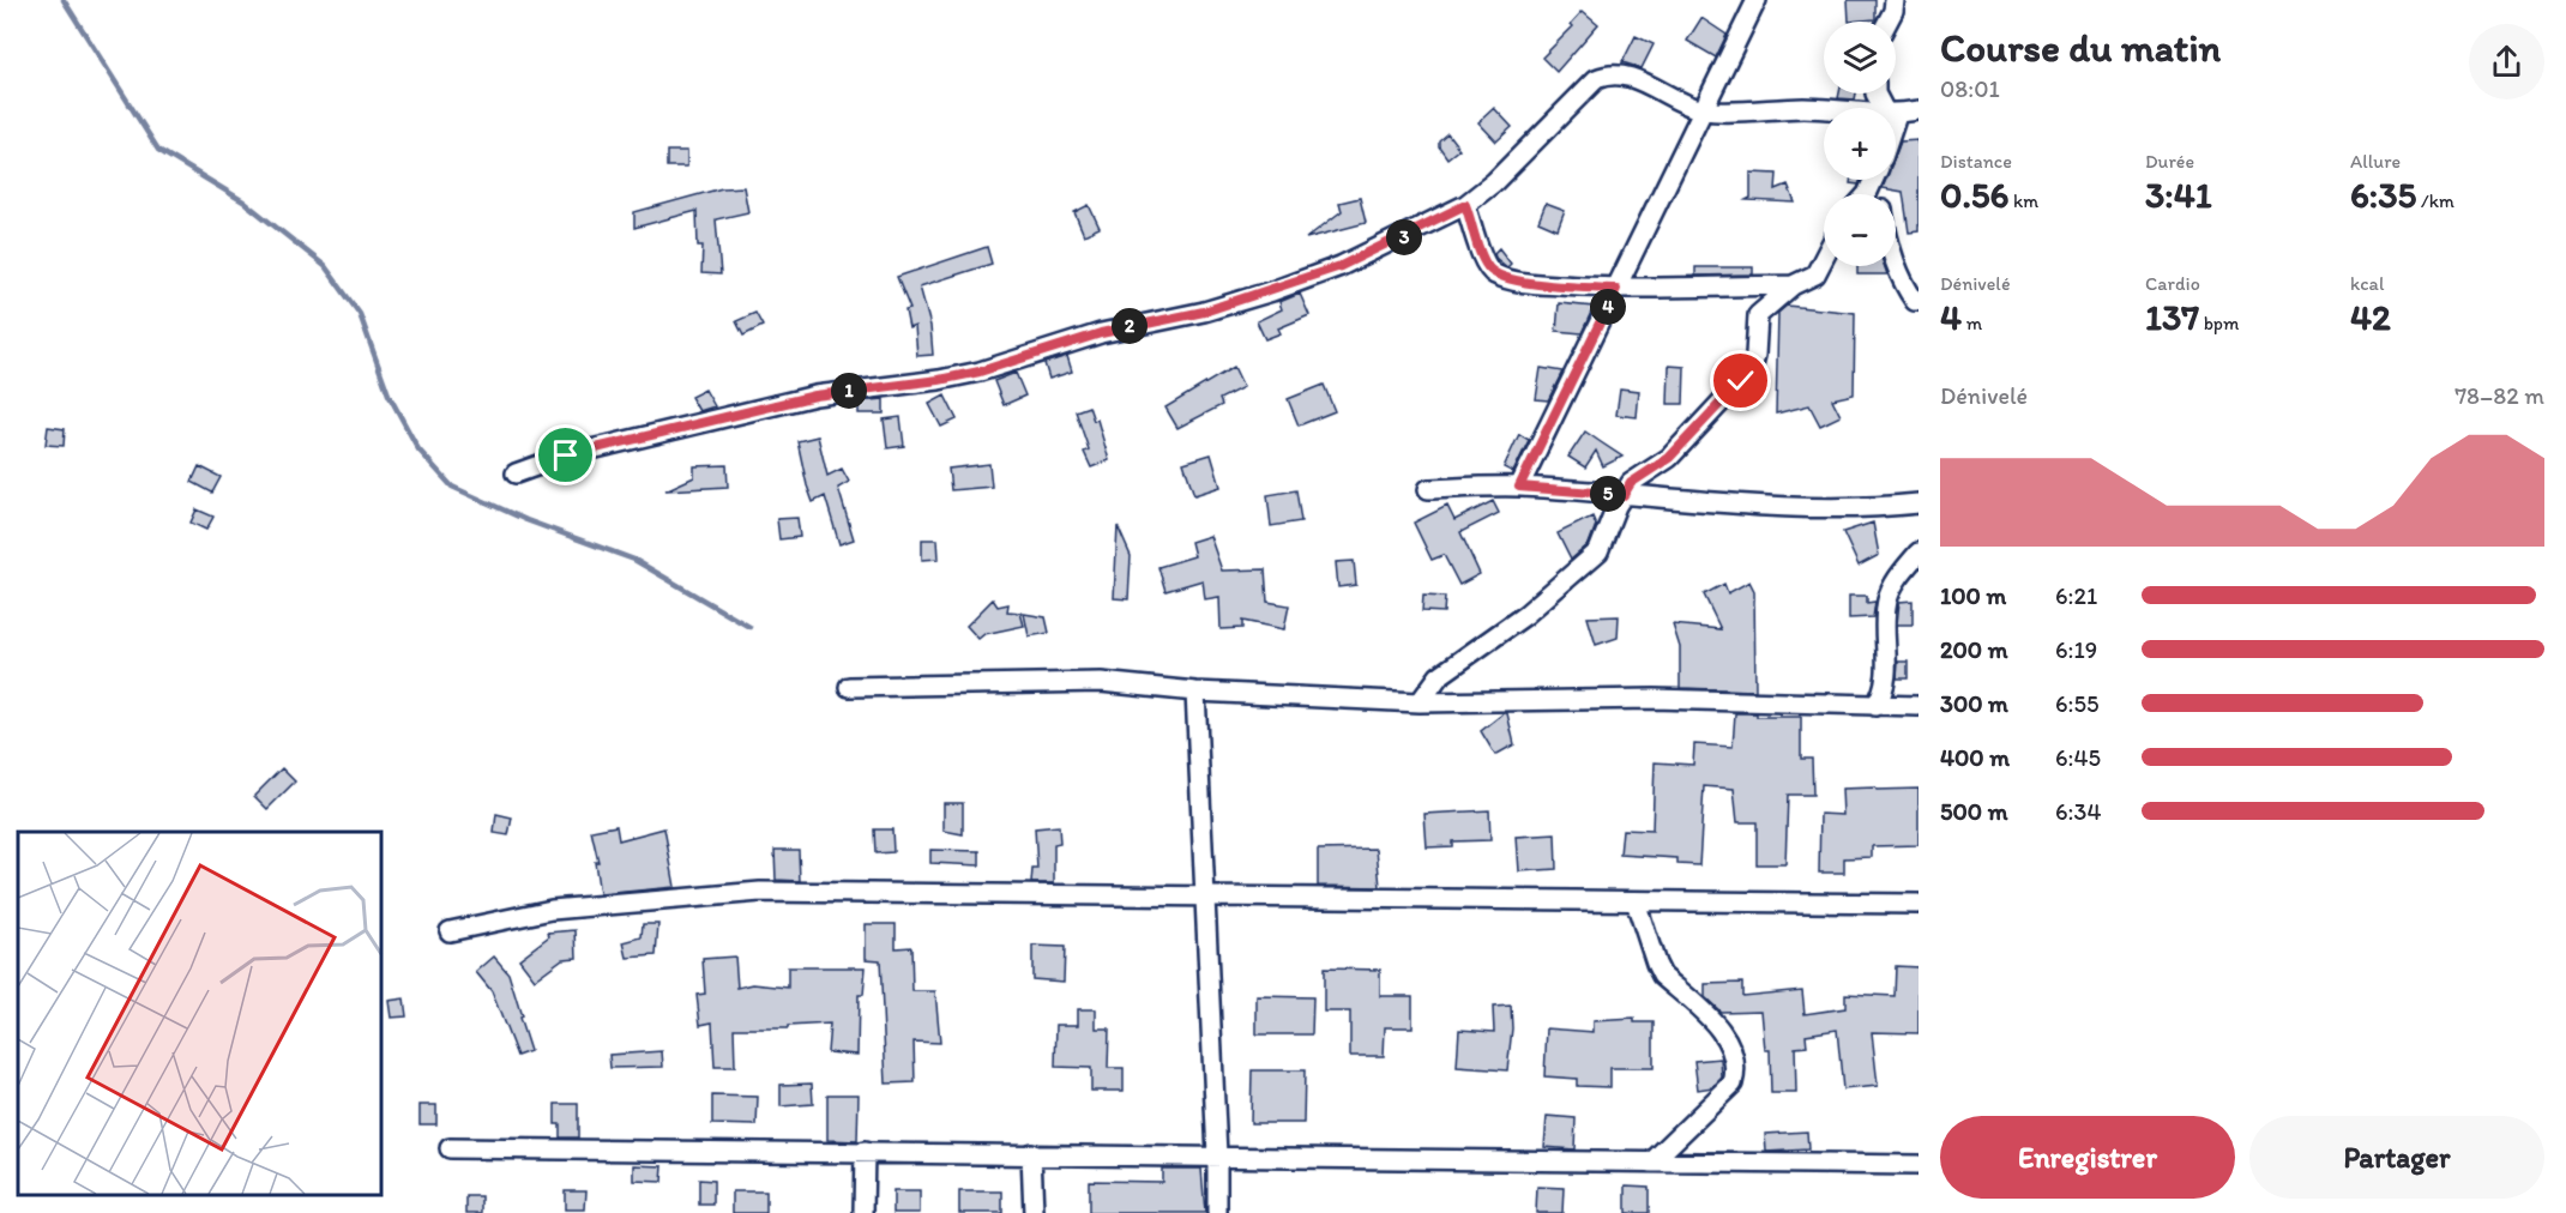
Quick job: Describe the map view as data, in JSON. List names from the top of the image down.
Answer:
{
  "page": {
    "heading": ["Course du matin", "08:01"],
    "map_buttons": ["+", "−"],
    "stats": [
      ["Distance", "0.56 km"],
      ["Durée", "3:41"],
      ["Allure", "6:35 /km"],
      ["Dénivelé", "4 m"],
      ["Cardio", "137 bpm"],
      ["kcal", "42"]
    ],
    "pins": [
      "3",
      "4",
      "2",
      "1",
      "5"
    ],
    "chart": ["Dénivelé", "78–82 m"],
    "list": [
      {
        "name": "100 m",
        "note": "6:21"
      },
      {
        "name": "200 m",
        "note": "6:19"
      },
      {
        "name": "300 m",
        "note": "6:55"
      },
      {
        "name": "400 m",
        "note": "6:45"
      },
      {
        "name": "500 m",
        "note": "6:34"
      }
    ],
    "buttons": ["Enregistrer", "Partager"]
  }
}
